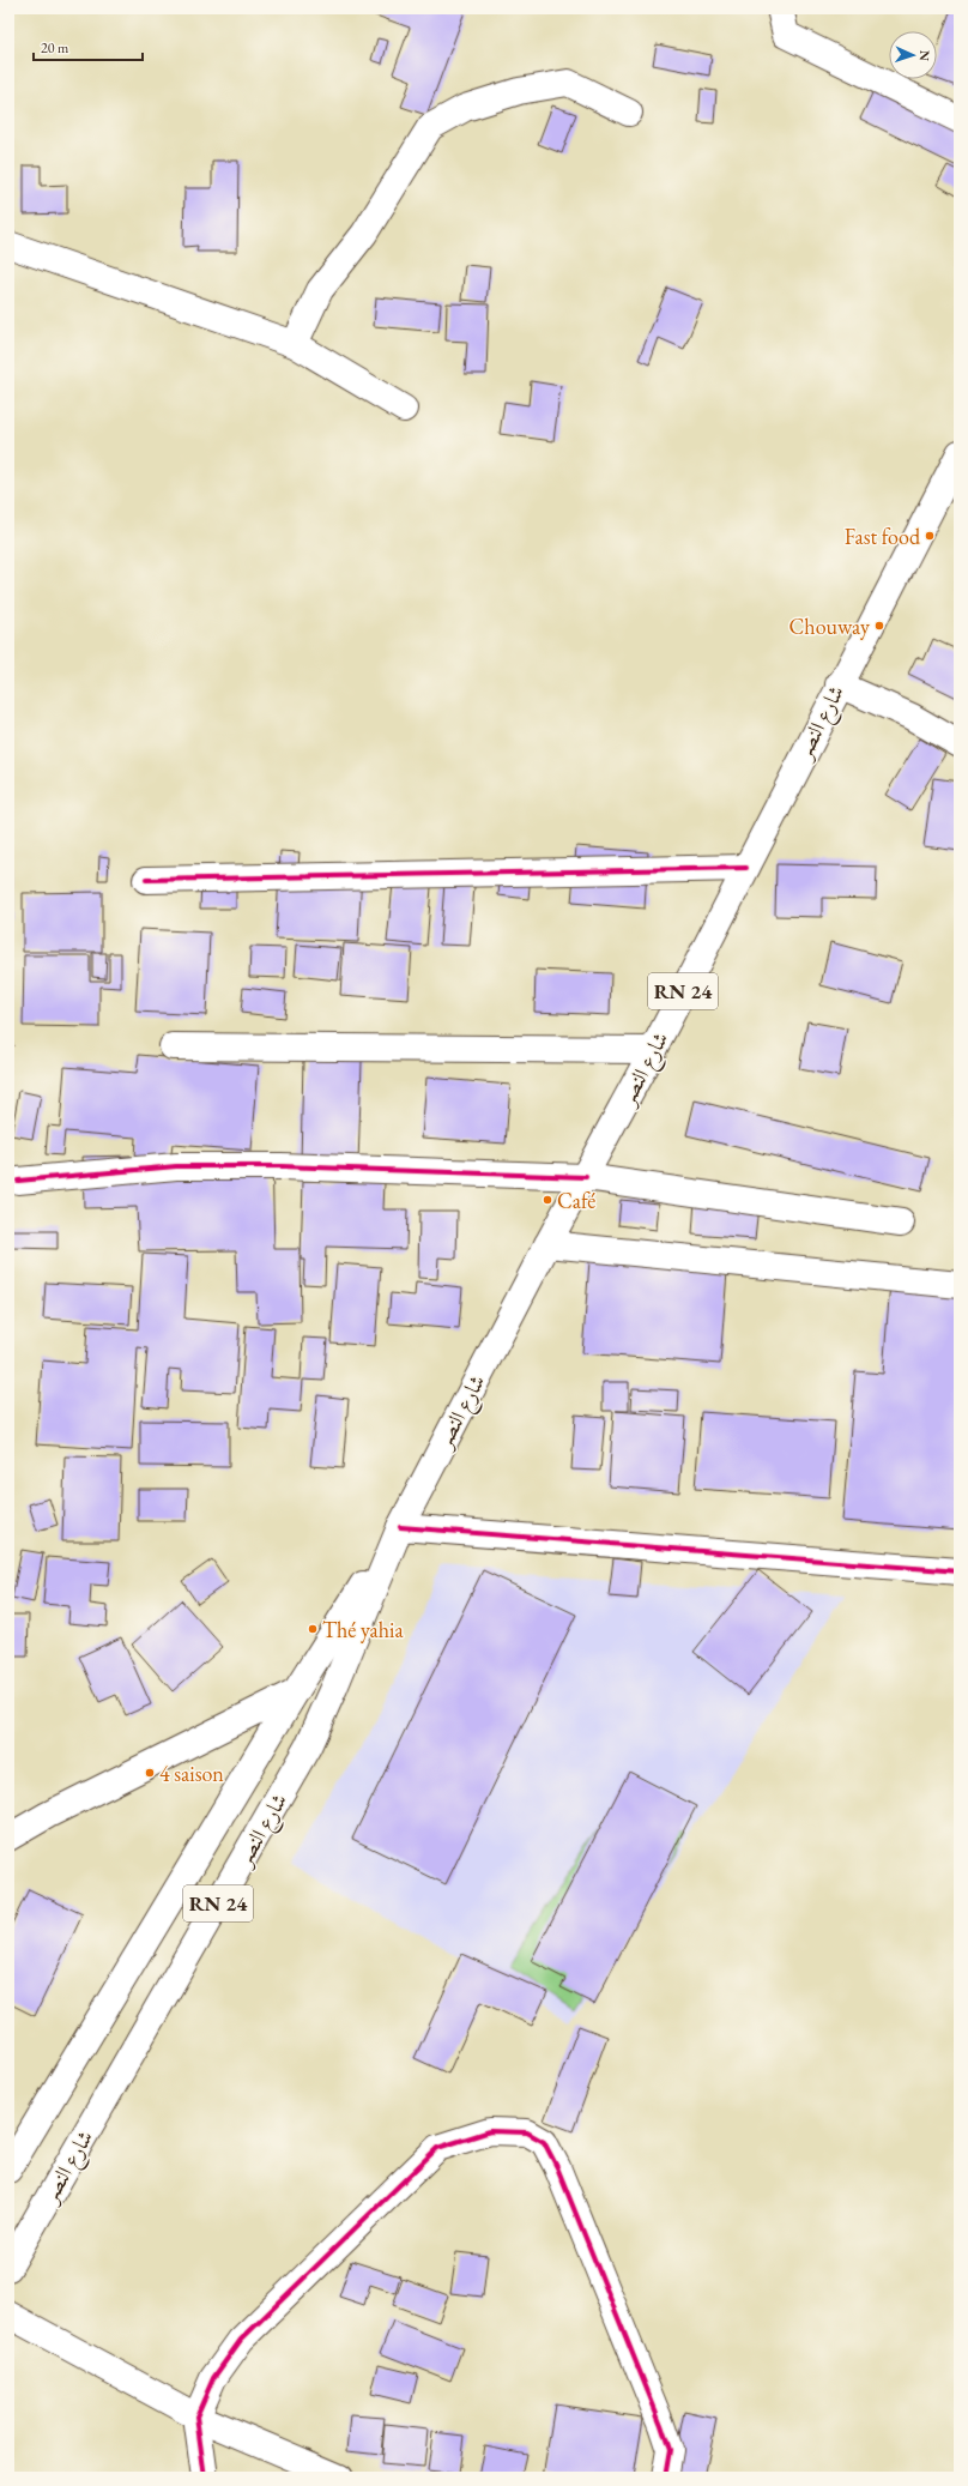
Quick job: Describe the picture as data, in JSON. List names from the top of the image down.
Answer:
{
  "streets": {
    "street": ["شارع النصر", "RN 24"]
  },
  "places": [
    "Fast food",
    "Chouway",
    "Café",
    "Thé yahia",
    "4 saison"
  ],
  "scale_bar": "20 m",
  "north": "right"
}
